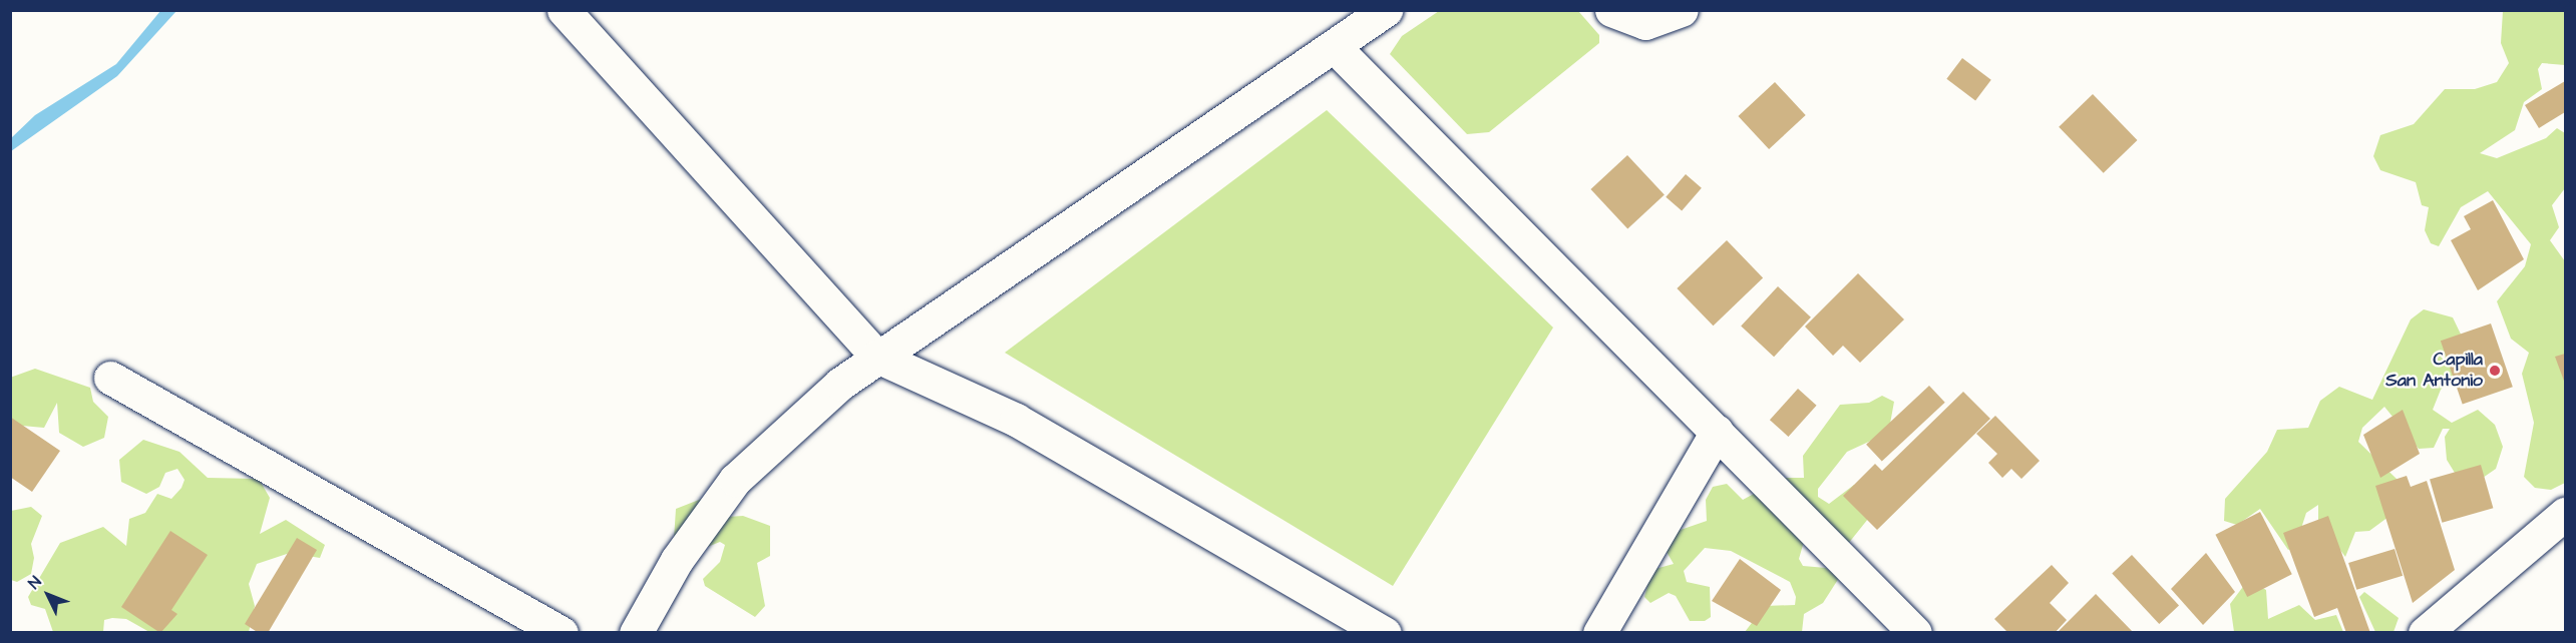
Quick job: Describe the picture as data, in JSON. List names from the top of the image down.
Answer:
{
  "places": ["Capilla San Antonio"],
  "north": "top left"
}
